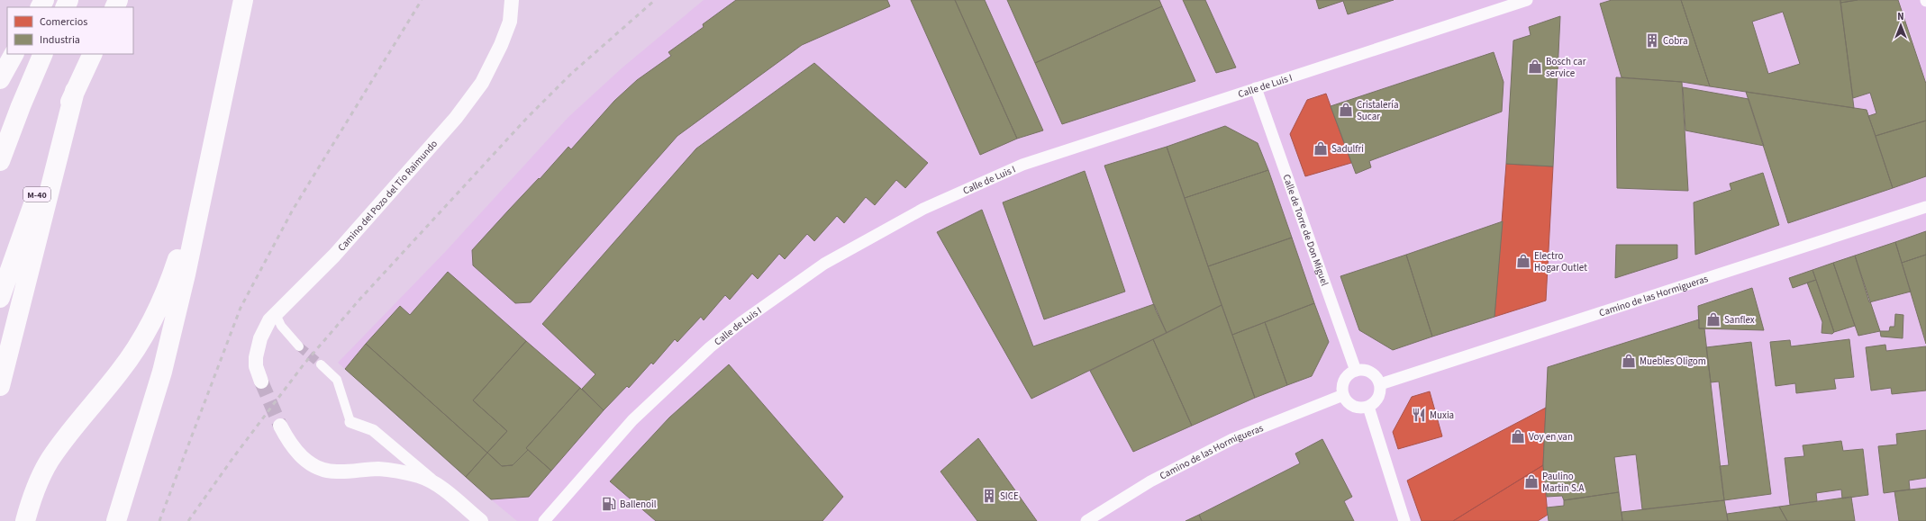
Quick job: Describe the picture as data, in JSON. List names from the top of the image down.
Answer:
{
  "streets": {
    "highway": ["M-40"],
    "street": [
      "Calle de Luis I",
      "Camino del Pozo del Tío Raimundo",
      "Calle de Torre de Don Miguel",
      "Camino de las Hormigueras"
    ]
  },
  "crossings": [
    ["Calle de Luis I", "Calle de Torre de Don Miguel"],
    ["Calle de Torre de Don Miguel", "Camino de las Hormigueras"]
  ],
  "places": {
    "building": ["Cobra", "SICE"],
    "shop": [
      "Bosch car service",
      "Cristalería Sucar",
      "Sadulfri",
      "Electro Hogar Outlet",
      "Sanflex",
      "Muebles Oligom",
      "Voy en van",
      "Paulino Martin S.A"
    ],
    "restaurant": ["Muxia"],
    "fuel station": ["Ballenoil"]
  },
  "legend": ["Comercios", "Industria"],
  "north": "top"
}
